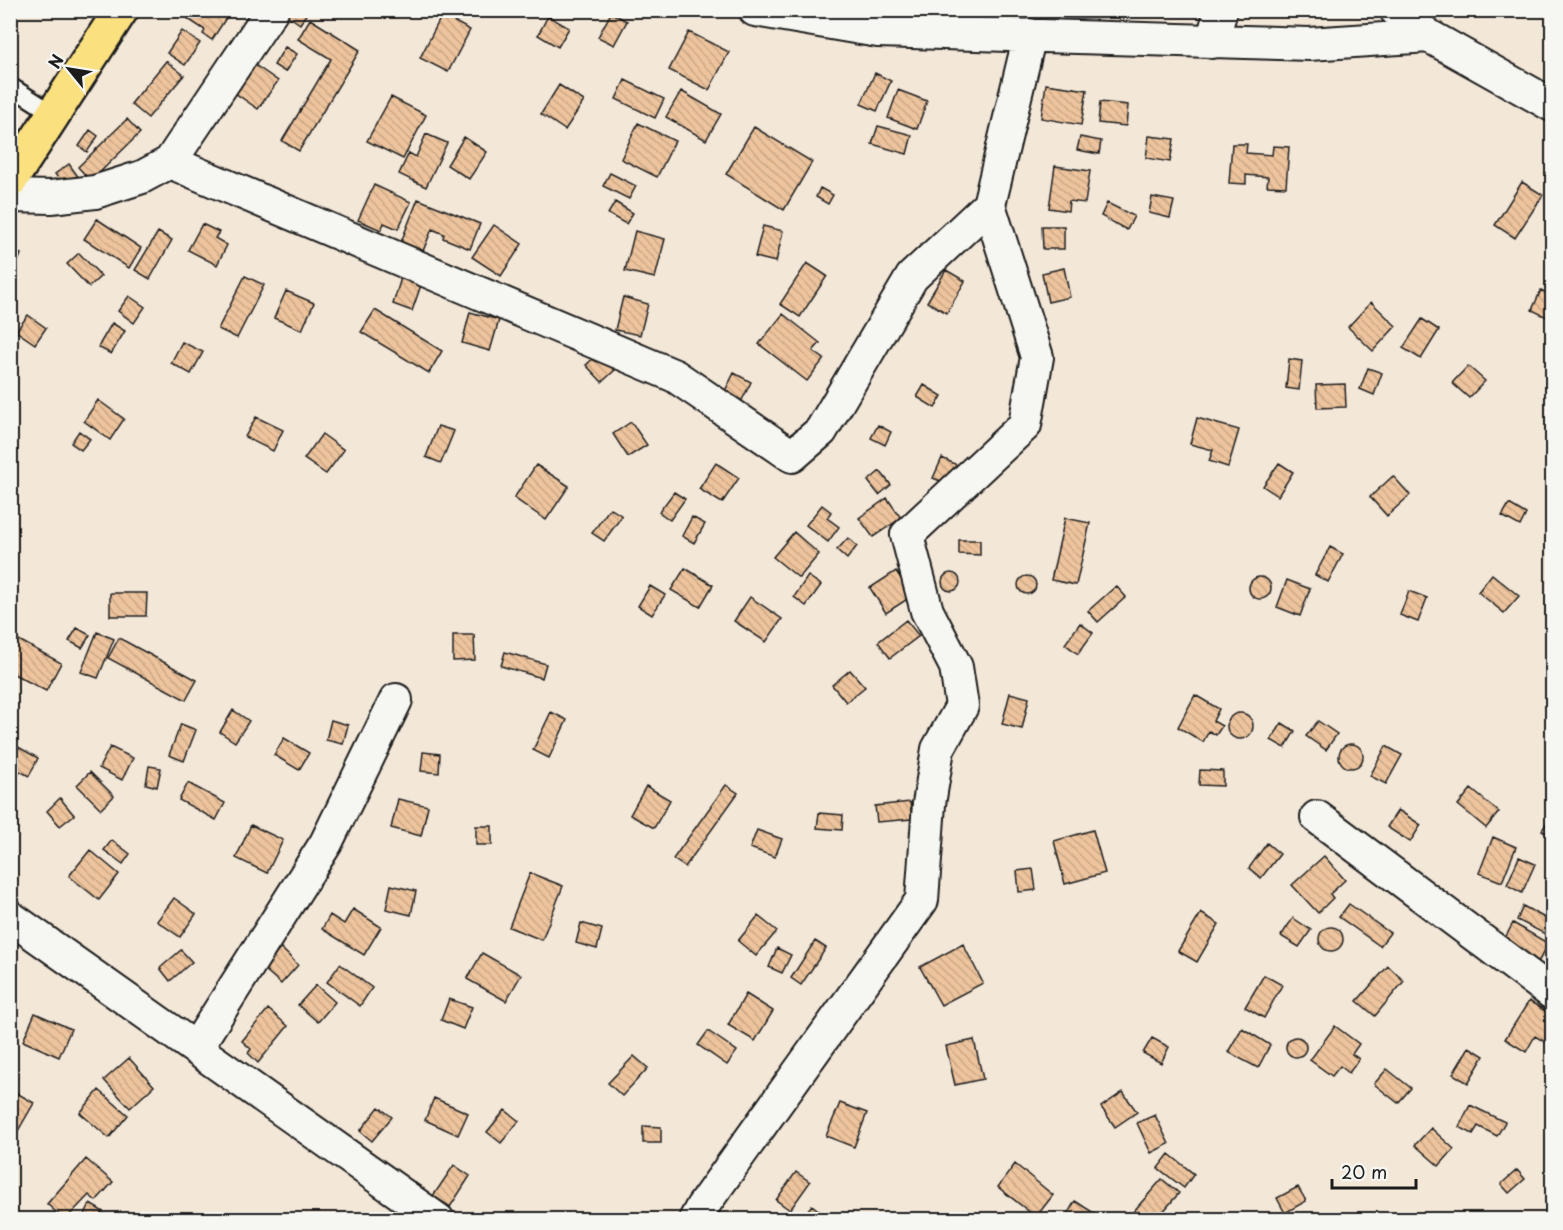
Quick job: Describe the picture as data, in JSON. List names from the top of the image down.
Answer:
{
  "scale_bar": "20 m",
  "north": "top left"
}
